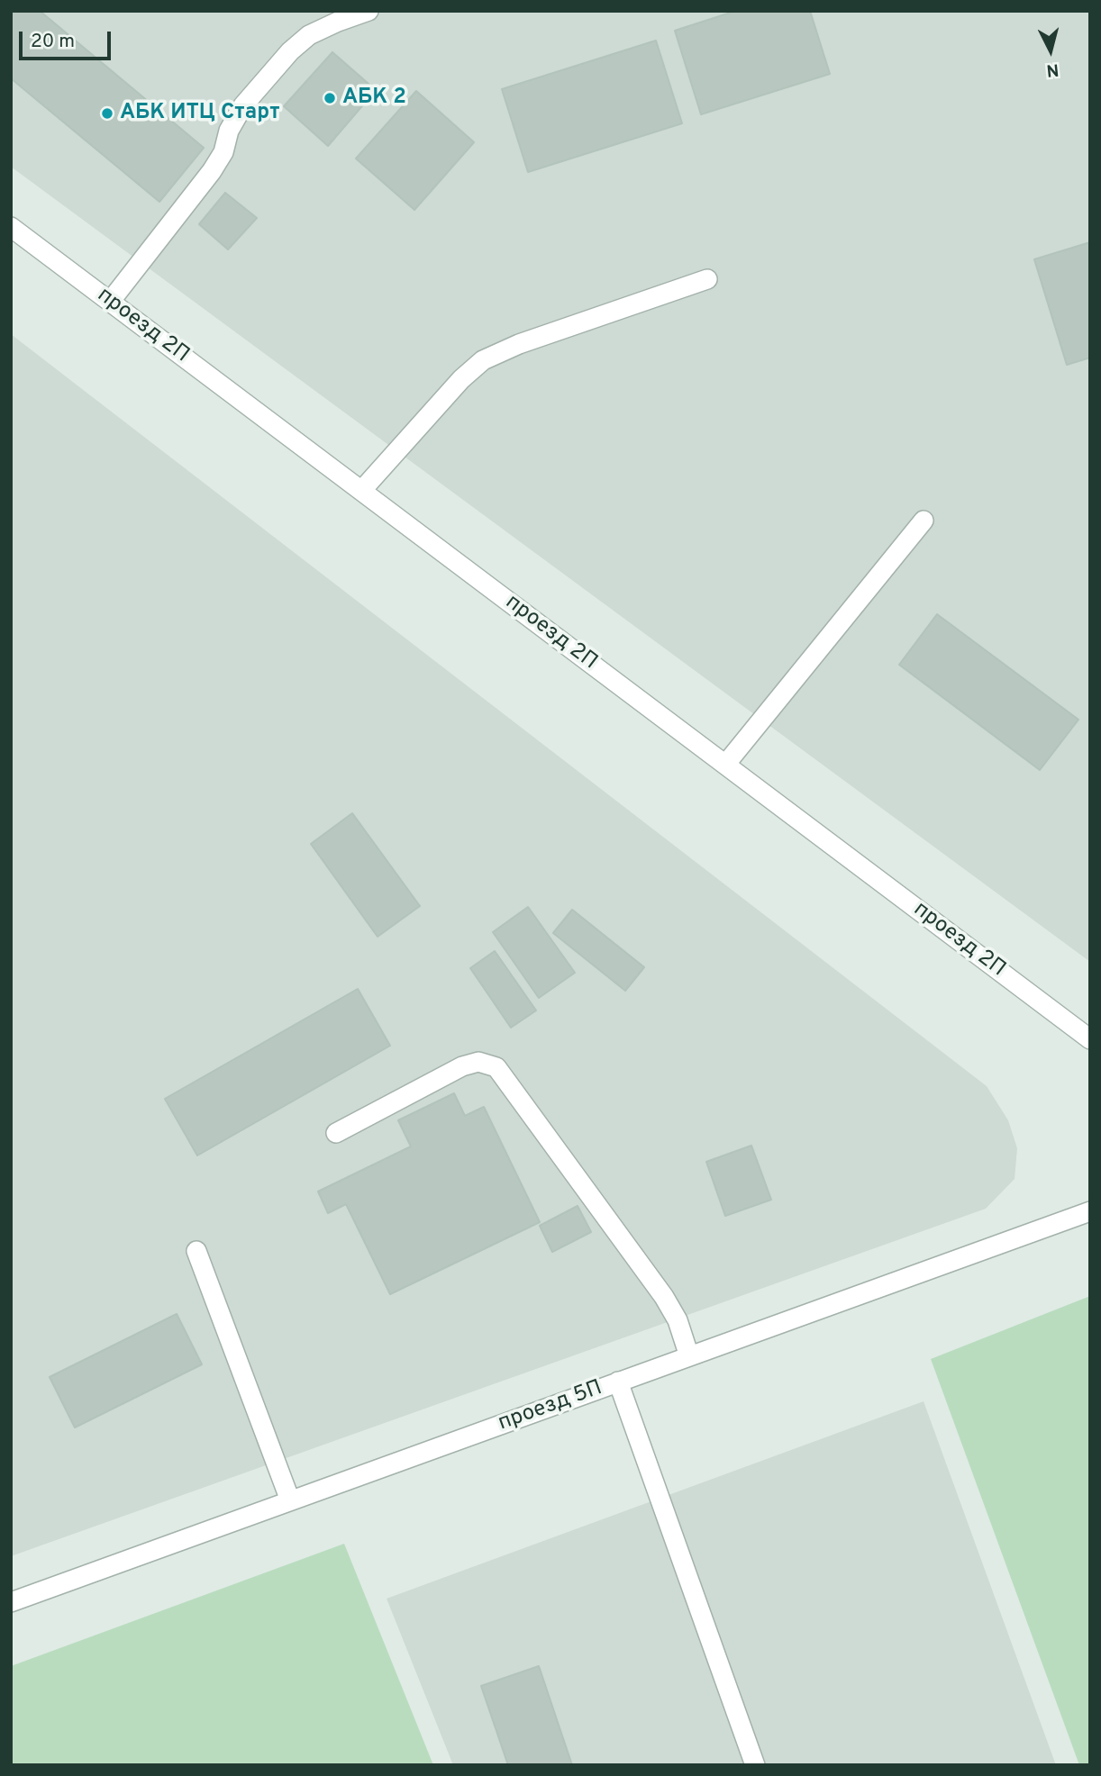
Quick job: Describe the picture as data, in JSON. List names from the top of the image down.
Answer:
{
  "streets": {
    "street": ["проезд 2П", "проезд 5П"]
  },
  "places": ["АБК 2", "АБК ИТЦ Старт"],
  "scale_bar": "20 m",
  "north": "bottom"
}
